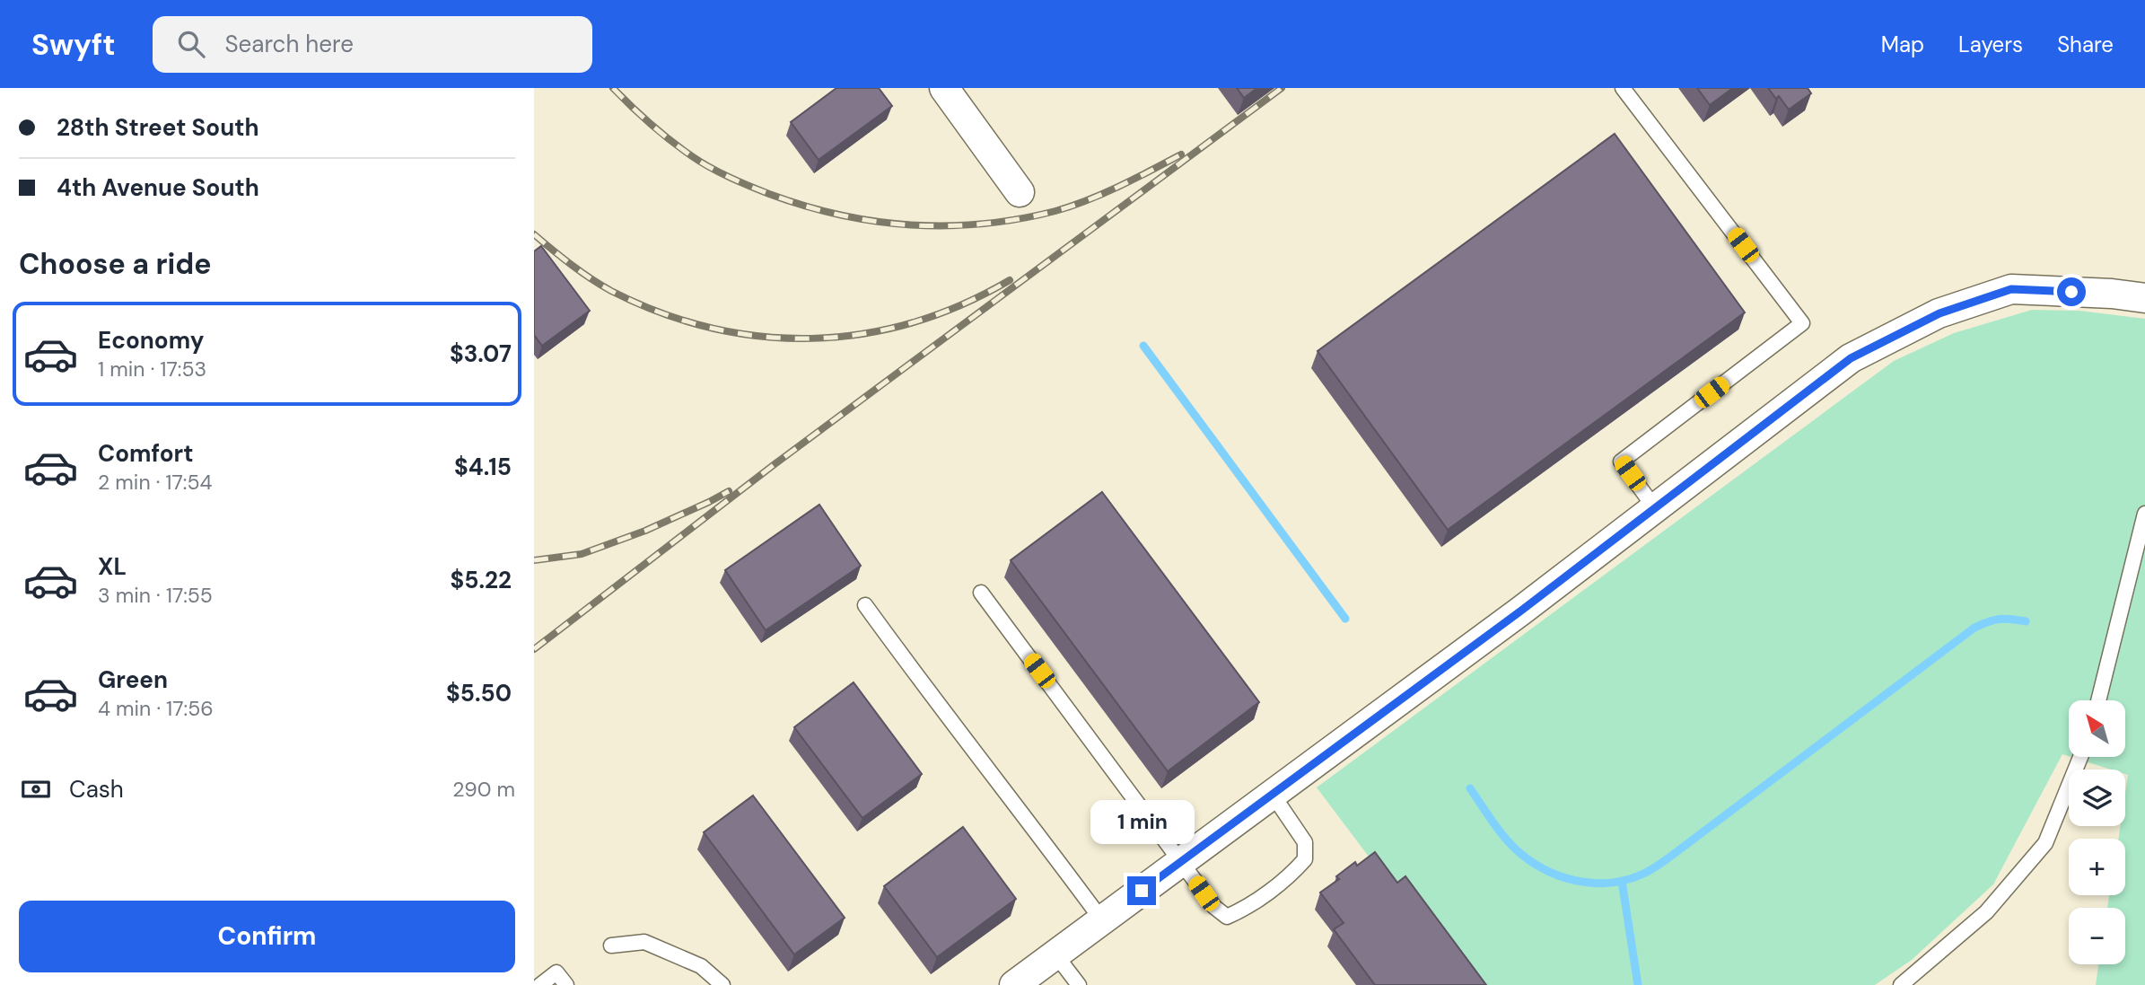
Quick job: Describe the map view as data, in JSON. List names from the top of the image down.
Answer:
{
  "north": "top left",
  "page": {
    "header": "Swyft",
    "search": "Search here",
    "nav": ["Map", "Layers", "Share"],
    "banner": ["28th Street South", "4th Avenue South"],
    "heading": "Choose a ride",
    "list": [
      {
        "name": "Economy",
        "note": "1 min · 17:53",
        "value": "$3.07"
      },
      {
        "name": "Comfort",
        "note": "2 min · 17:54",
        "value": "$4.15"
      },
      {
        "name": "XL",
        "note": "3 min · 17:55",
        "value": "$5.22"
      },
      {
        "name": "Green",
        "note": "4 min · 17:56",
        "value": "$5.50"
      }
    ],
    "map_buttons": ["+", "−"],
    "pay": ["Cash", "290 m"],
    "bubble": "1 min",
    "buttons": "Confirm"
  }
}
